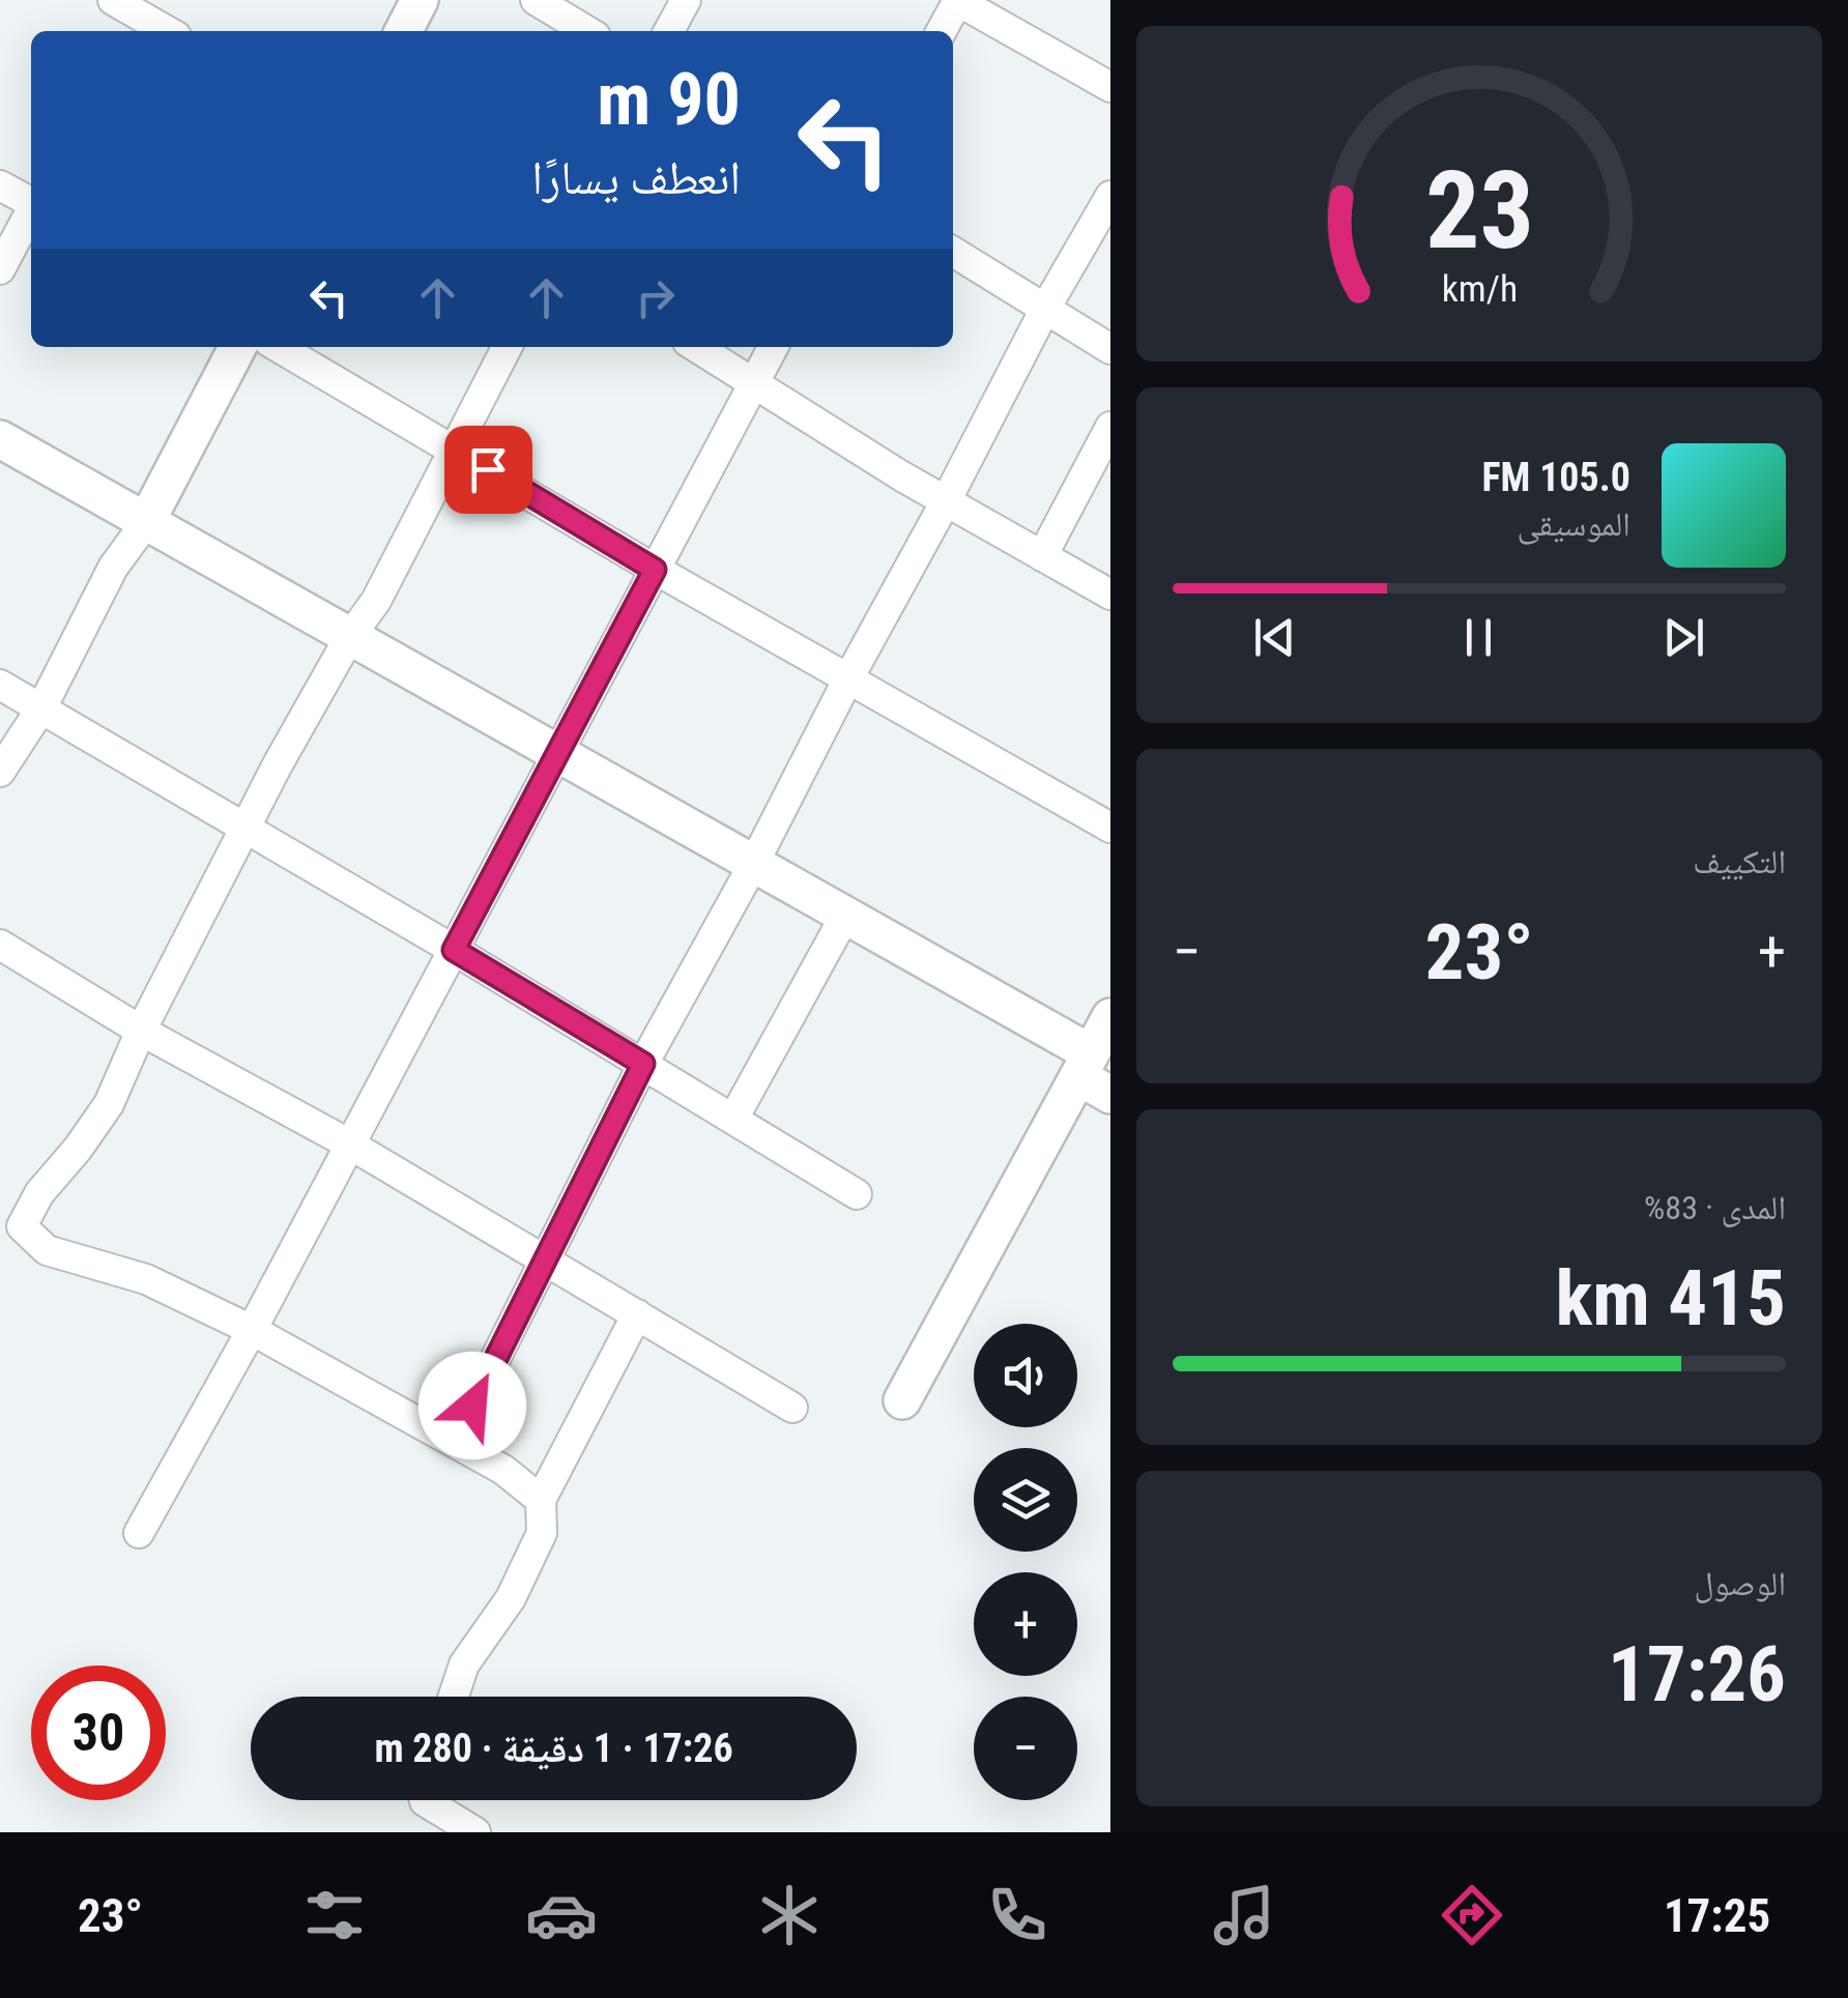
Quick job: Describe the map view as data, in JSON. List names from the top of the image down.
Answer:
{
  "page": {
    "turn": ["90 m", "انعطف يسارًا"],
    "song": ["105.0 FM", "الموسيقى"],
    "tile": [
      "التكييف",
      ["المدى · 83%", "415 km"],
      ["الوصول", "17:26"]
    ],
    "heat": ["−", "23°", "+"],
    "map_buttons": ["+", "−"],
    "limit": "30",
    "trip": "17:26 · 1 دقيقة · 280 m",
    "tabs": ["17:25", "23°"],
    "gauge": ["23", "km/h"]
  }
}
